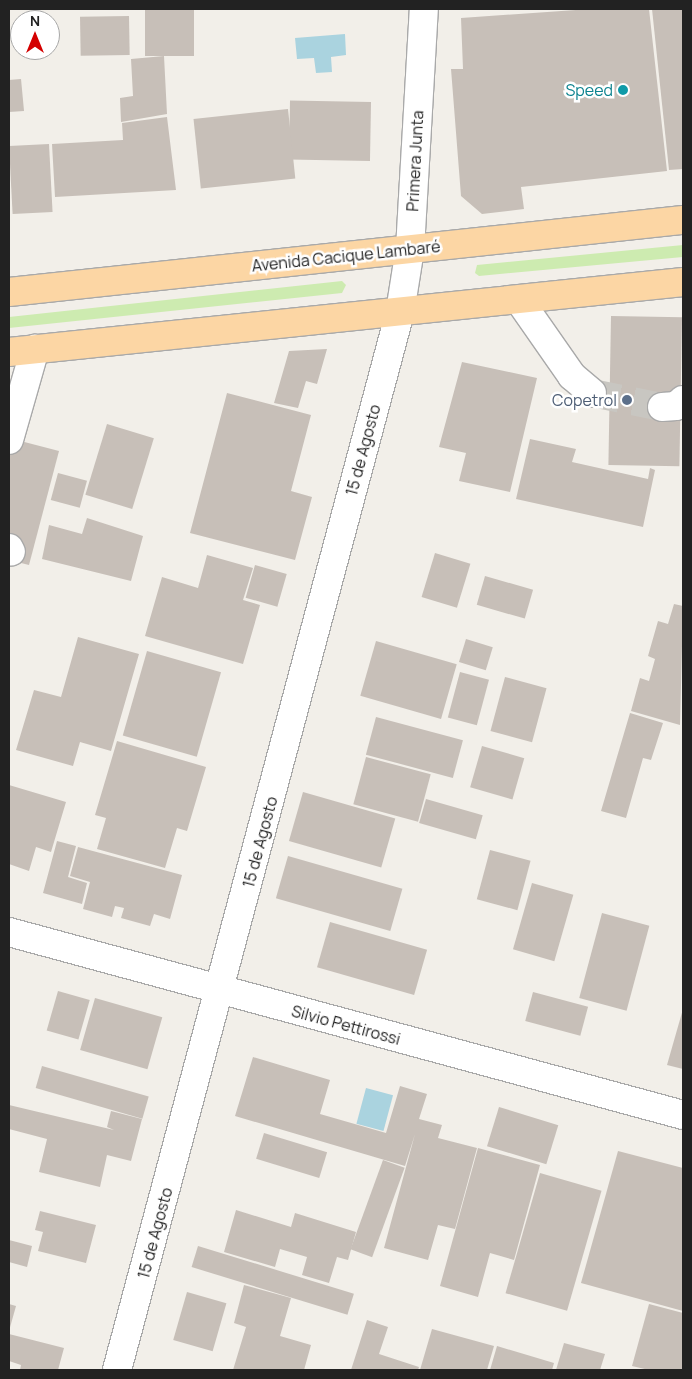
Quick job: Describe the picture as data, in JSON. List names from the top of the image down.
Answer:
{
  "streets": {
    "main road": ["Avenida Cacique Lambaré"],
    "street": ["Primera Junta", "15 de Agosto", "Silvio Pettirossi"]
  },
  "crossings": [
    ["Primera Junta", "Avenida Cacique Lambaré"],
    ["Primera Junta", "15 de Agosto"],
    ["15 de Agosto", "Silvio Pettirossi"]
  ],
  "places": ["Speed", "Copetrol"],
  "north": "top"
}
